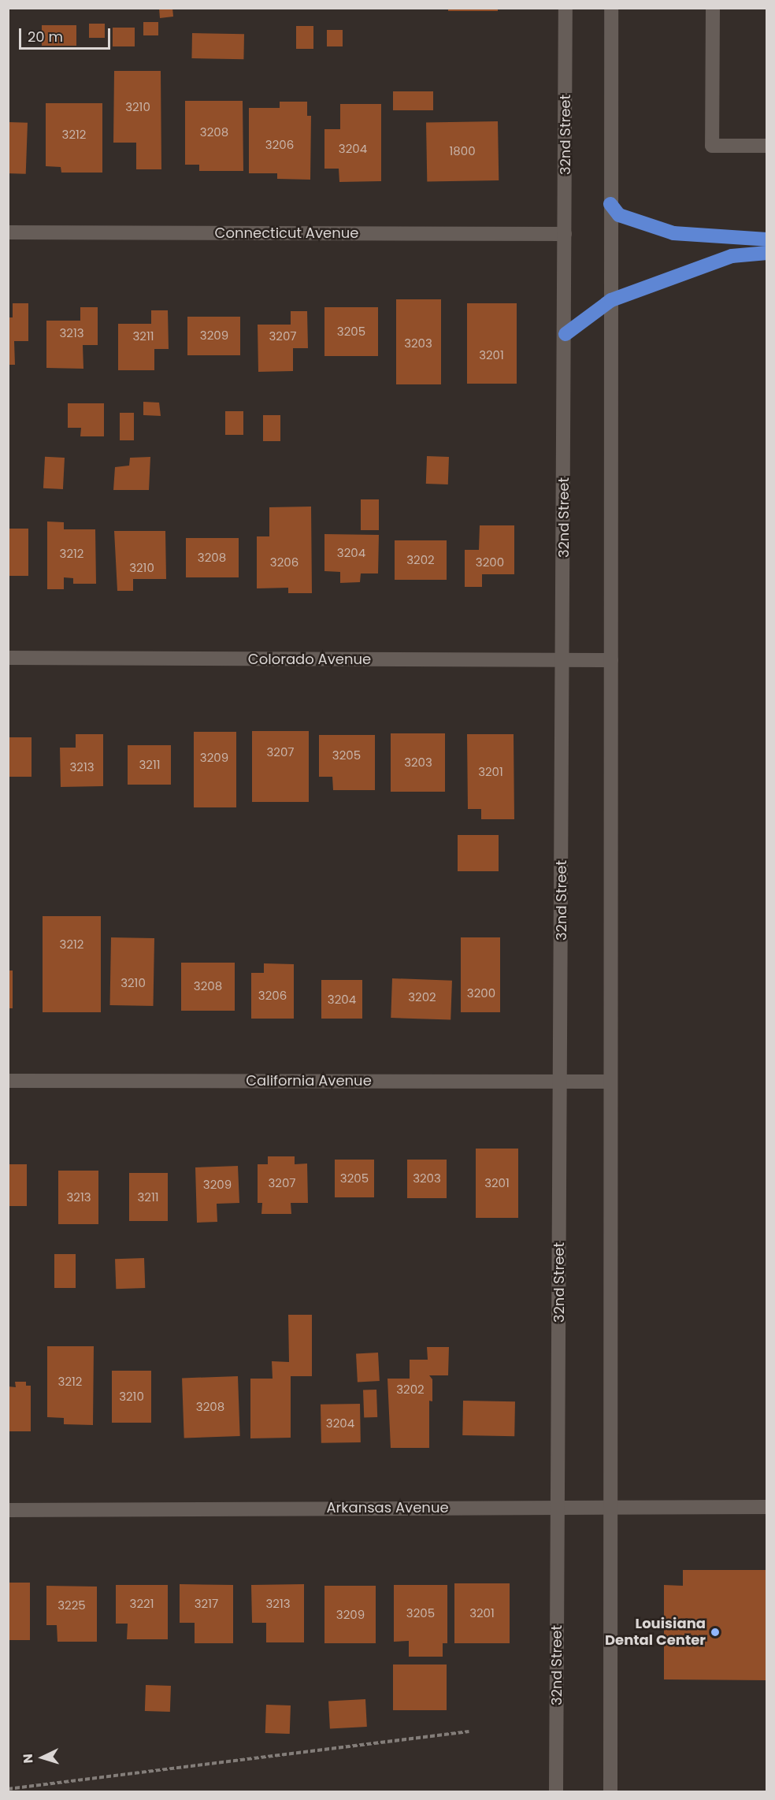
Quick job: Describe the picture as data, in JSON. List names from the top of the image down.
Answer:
{
  "streets": {
    "street": [
      "32nd Street",
      "Connecticut Avenue",
      "Colorado Avenue",
      "California Avenue",
      "Arkansas Avenue"
    ]
  },
  "crossings": [
    ["32nd Street", "Connecticut Avenue"],
    ["32nd Street", "Colorado Avenue"],
    ["32nd Street", "California Avenue"],
    ["32nd Street", "Arkansas Avenue"]
  ],
  "places": ["Louisiana Dental Center"],
  "house_numbers": [
    "3210",
    "3208",
    "3212",
    "3206",
    "3204",
    "1800",
    "3205",
    "3213",
    "3209",
    "3211",
    "3207",
    "3203",
    "3201",
    "3204",
    "3212",
    "3208",
    "3202",
    "3206",
    "3200",
    "3210",
    "3207",
    "3205",
    "3209",
    "3203",
    "3211",
    "3213",
    "3201",
    "3212",
    "3210",
    "3208",
    "3200",
    "3206",
    "3202",
    "3204",
    "3205",
    "3203",
    "3207",
    "3201",
    "3209",
    "3213",
    "3211",
    "3212",
    "3202",
    "3210",
    "3208",
    "3204",
    "3221",
    "3217",
    "3213",
    "3225",
    "3205",
    "3201",
    "3209"
  ],
  "scale_bar": "20 m",
  "north": "left"
}
